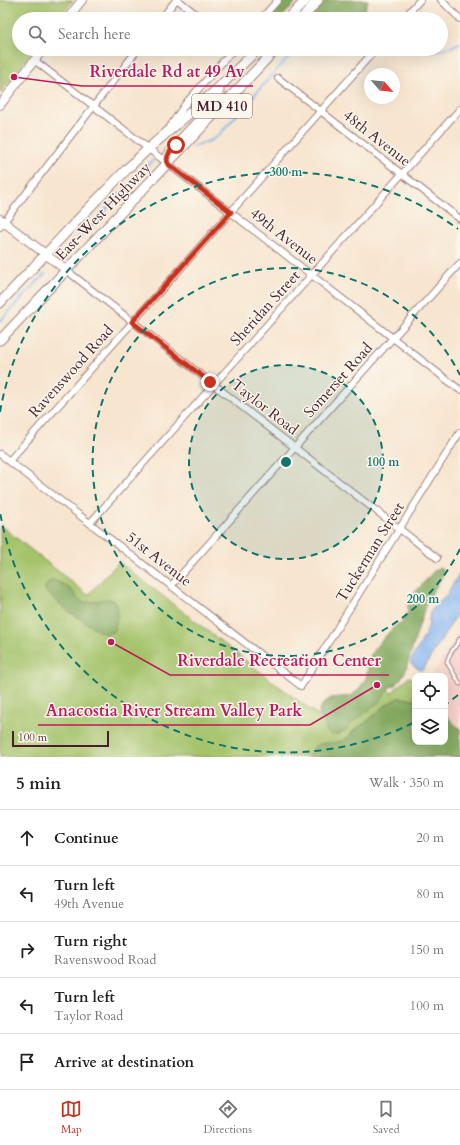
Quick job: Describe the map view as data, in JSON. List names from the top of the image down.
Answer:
{
  "streets": {
    "main road": ["MD 410", "East-West Highway"],
    "street": [
      "48th Avenue",
      "49th Avenue",
      "Sheridan Street",
      "Ravenswood Road",
      "Somerset Road",
      "Taylor Road",
      "Tuckerman Street",
      "51st Avenue"
    ]
  },
  "crossings": [
    ["48th Avenue", "Sheridan Street"],
    ["48th Avenue", "Ravenswood Road"],
    ["East-West Highway", "49th Avenue"],
    ["East-West Highway", "Taylor Road"],
    ["49th Avenue", "Sheridan Street"],
    ["49th Avenue", "Ravenswood Road"],
    ["49th Avenue", "Somerset Road"],
    ["Sheridan Street", "Taylor Road"],
    ["Sheridan Street", "51st Avenue"],
    ["Ravenswood Road", "Taylor Road"],
    ["Ravenswood Road", "51st Avenue"],
    ["Somerset Road", "Taylor Road"],
    ["Somerset Road", "51st Avenue"],
    ["Taylor Road", "Tuckerman Street"],
    ["Tuckerman Street", "51st Avenue"]
  ],
  "places": ["Riverdale Rd at 49 Av", "Riverdale Recreation Center", "Anacostia River Stream Valley Park"],
  "scale_bar": "100 m",
  "north": "bottom right",
  "page": {
    "search": "Search here",
    "scale": "100 m",
    "heading": ["5 min", "Walk · 350 m"],
    "list": [
      ["Continue", "20 m"],
      ["Turn left", "49th Avenue", "80 m"],
      ["Turn right", "Ravenswood Road", "150 m"],
      ["Turn left", "Taylor Road", "100 m"],
      "Arrive at destination"
    ],
    "nav": ["Map", "Directions", "Saved"]
  },
  "rings": ["300 m", "100 m", "200 m"]
}
